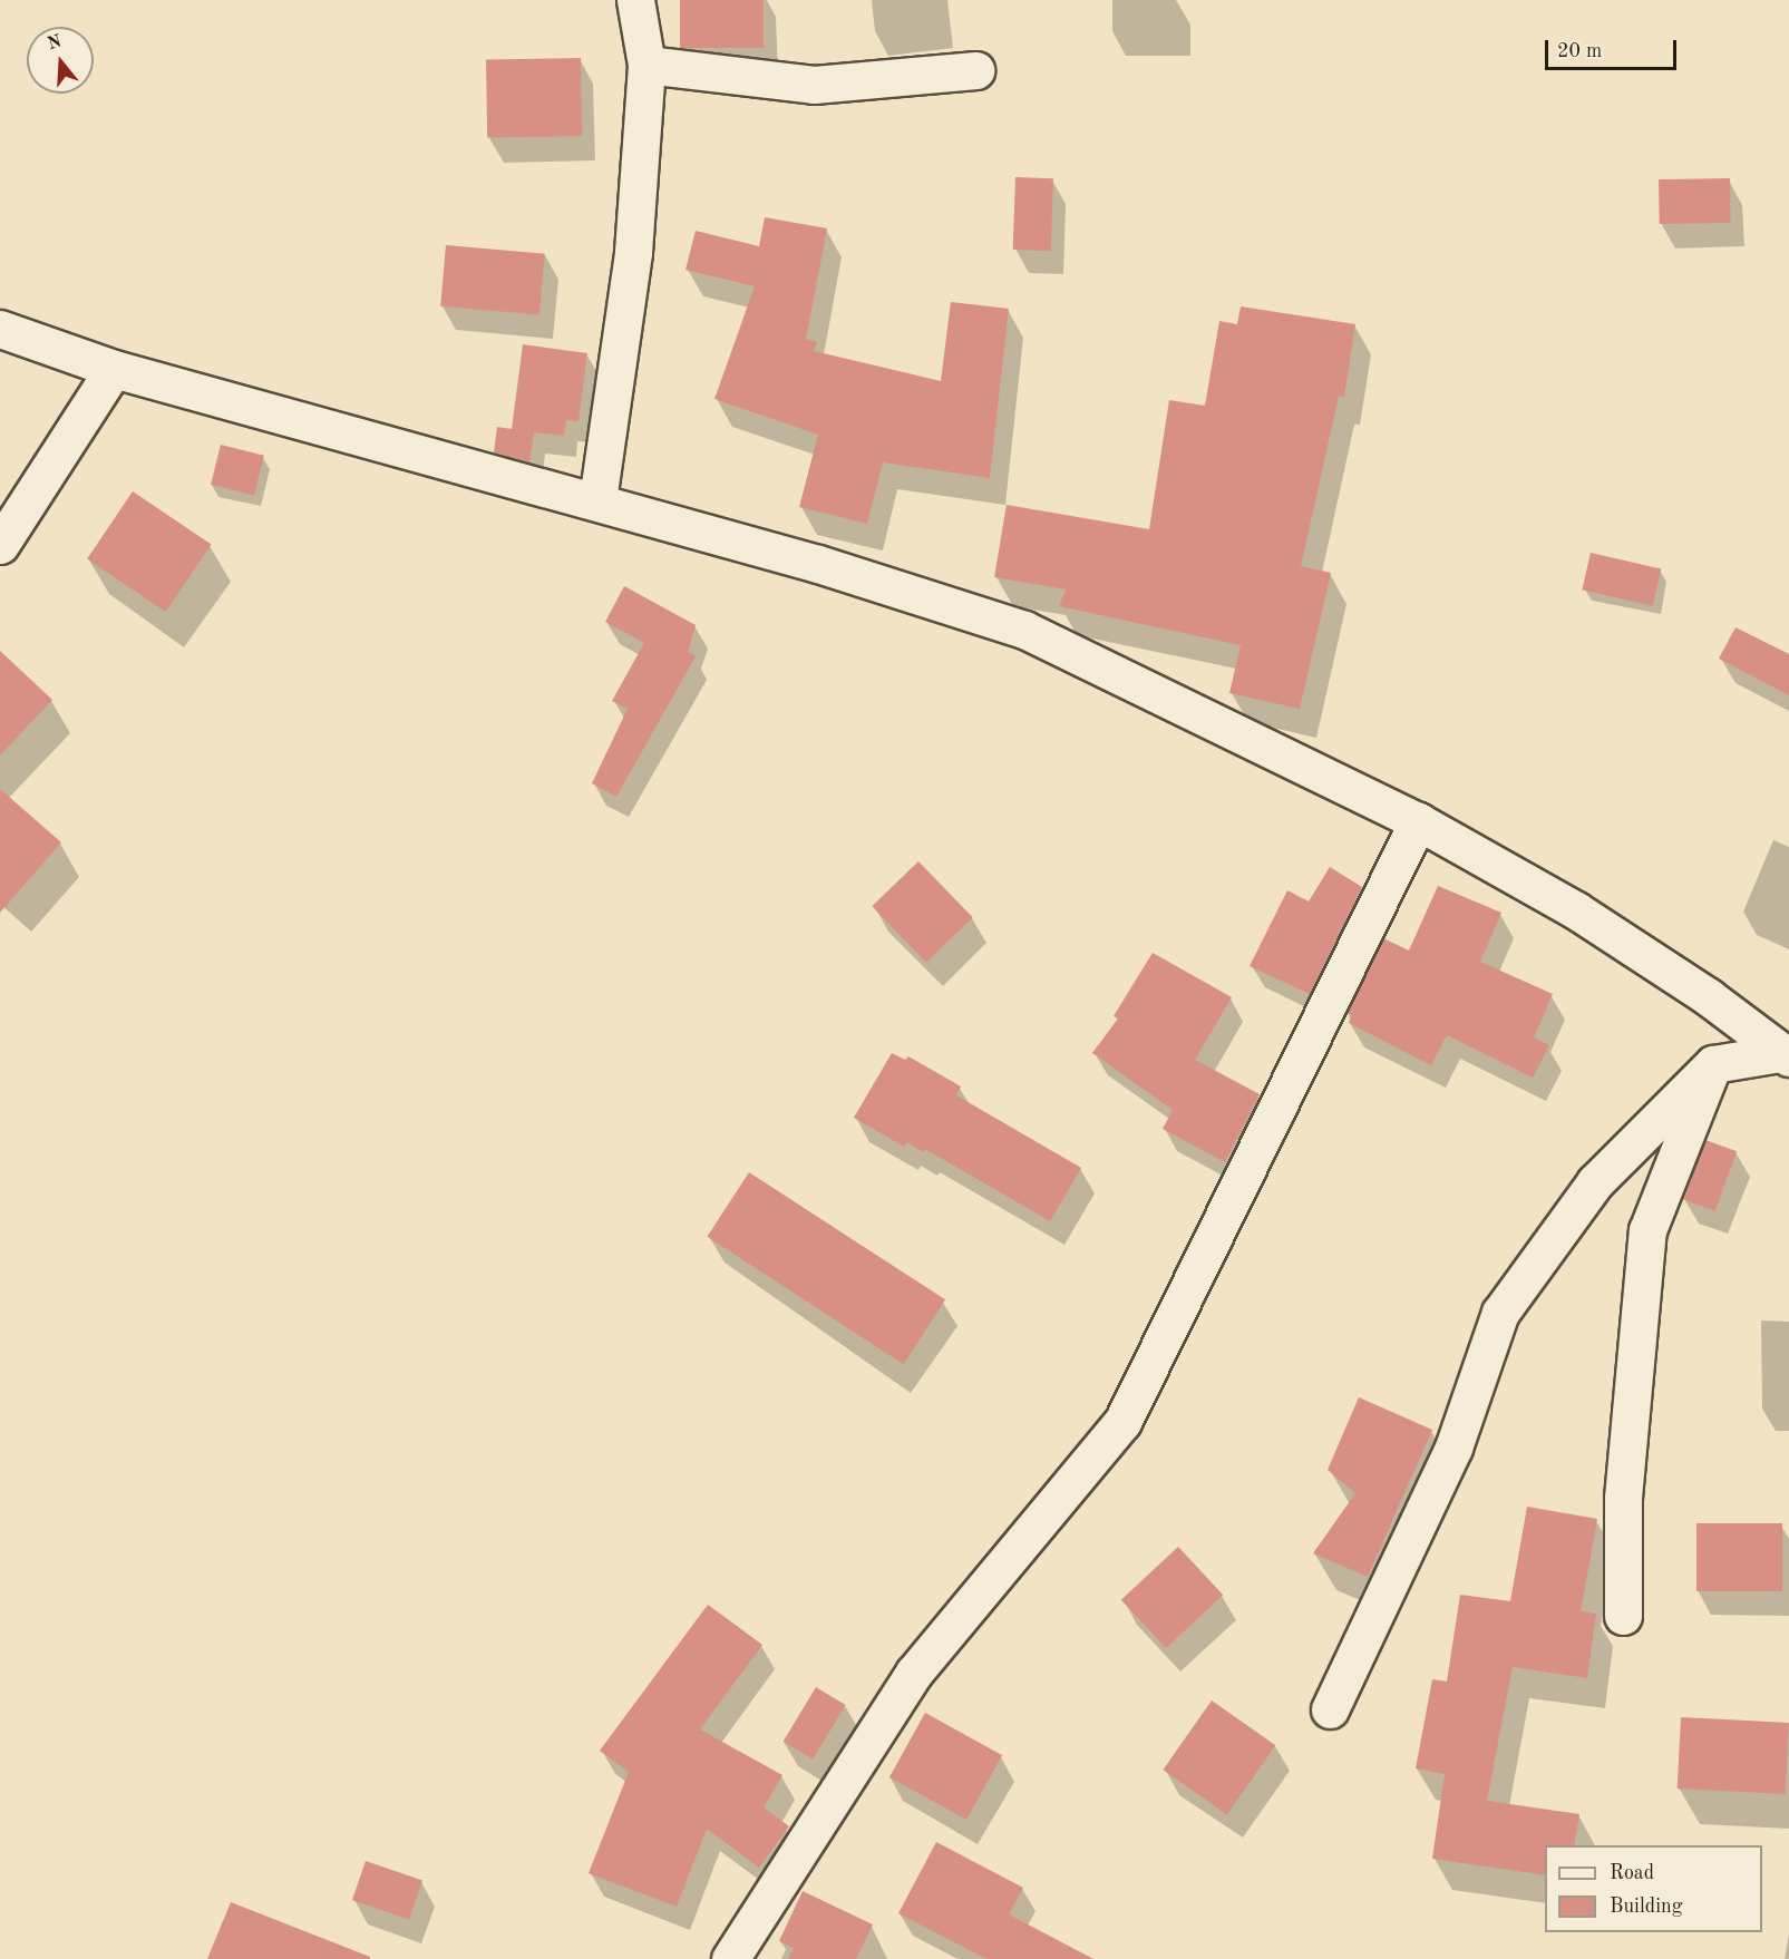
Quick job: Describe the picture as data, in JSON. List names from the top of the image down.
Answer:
{
  "legend": ["Road", "Building"],
  "scale_bar": "20 m",
  "north": "top"
}
